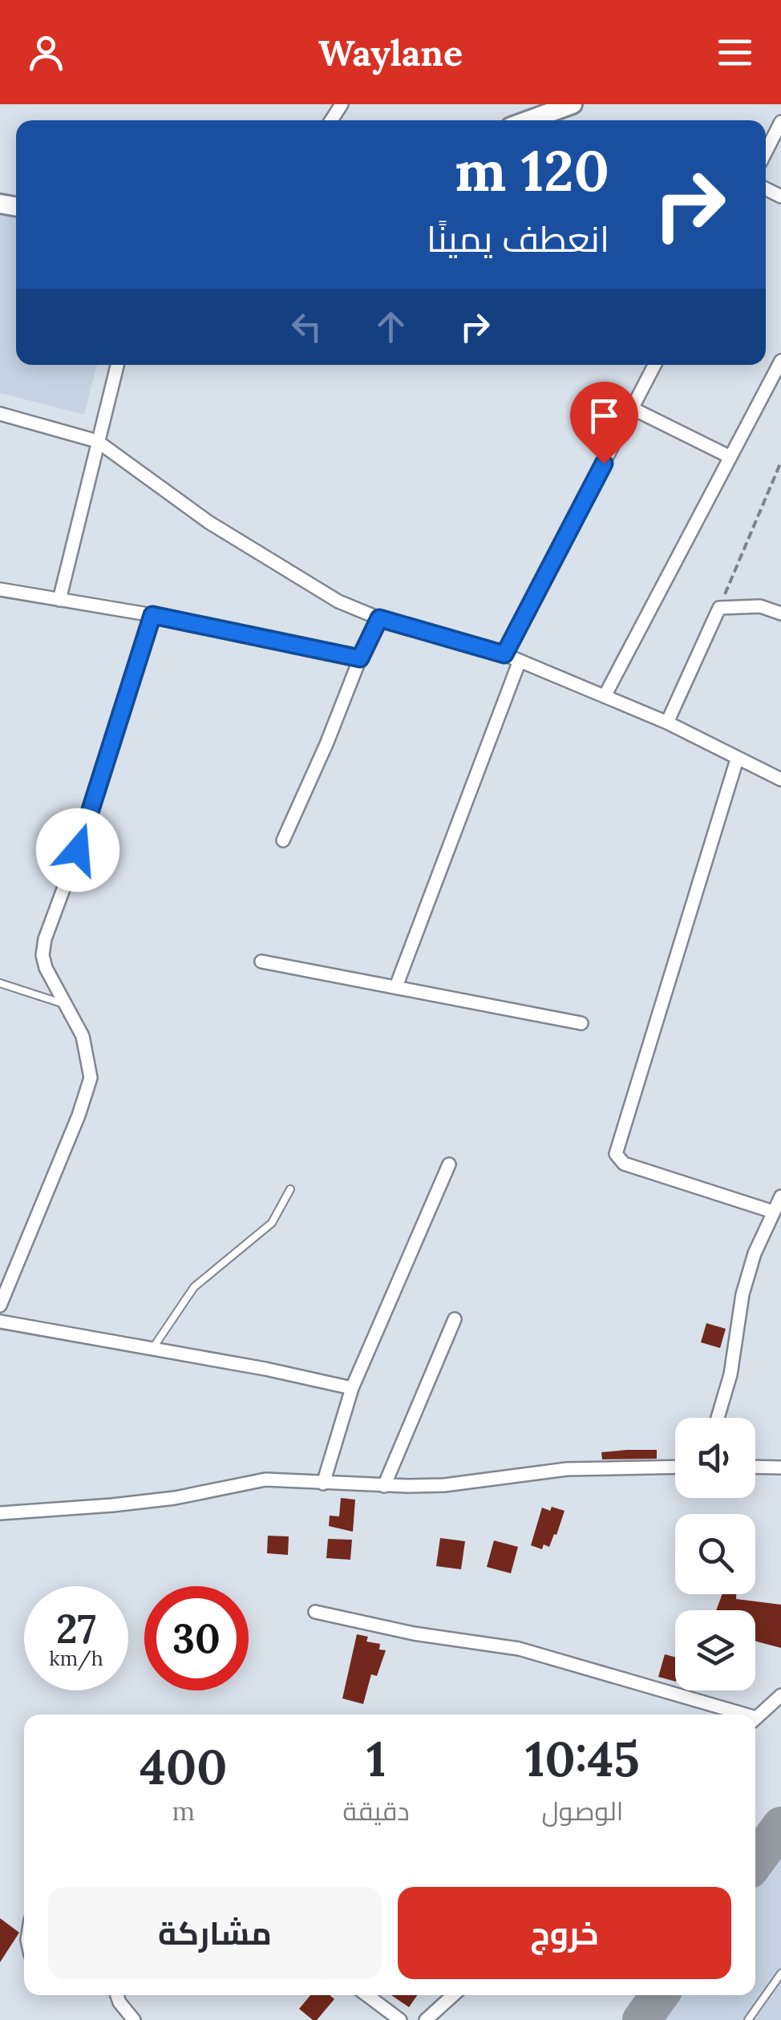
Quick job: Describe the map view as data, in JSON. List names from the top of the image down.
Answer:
{
  "page": {
    "header": "Waylane",
    "turn": ["120 m", "انعطف يمينًا"],
    "speed": "27 km/h",
    "limit": "30",
    "eta": [
      "10:45",
      "الوصول",
      "1",
      "دقيقة",
      "400",
      "m"
    ],
    "buttons": ["خروج", "مشاركة"]
  }
}
